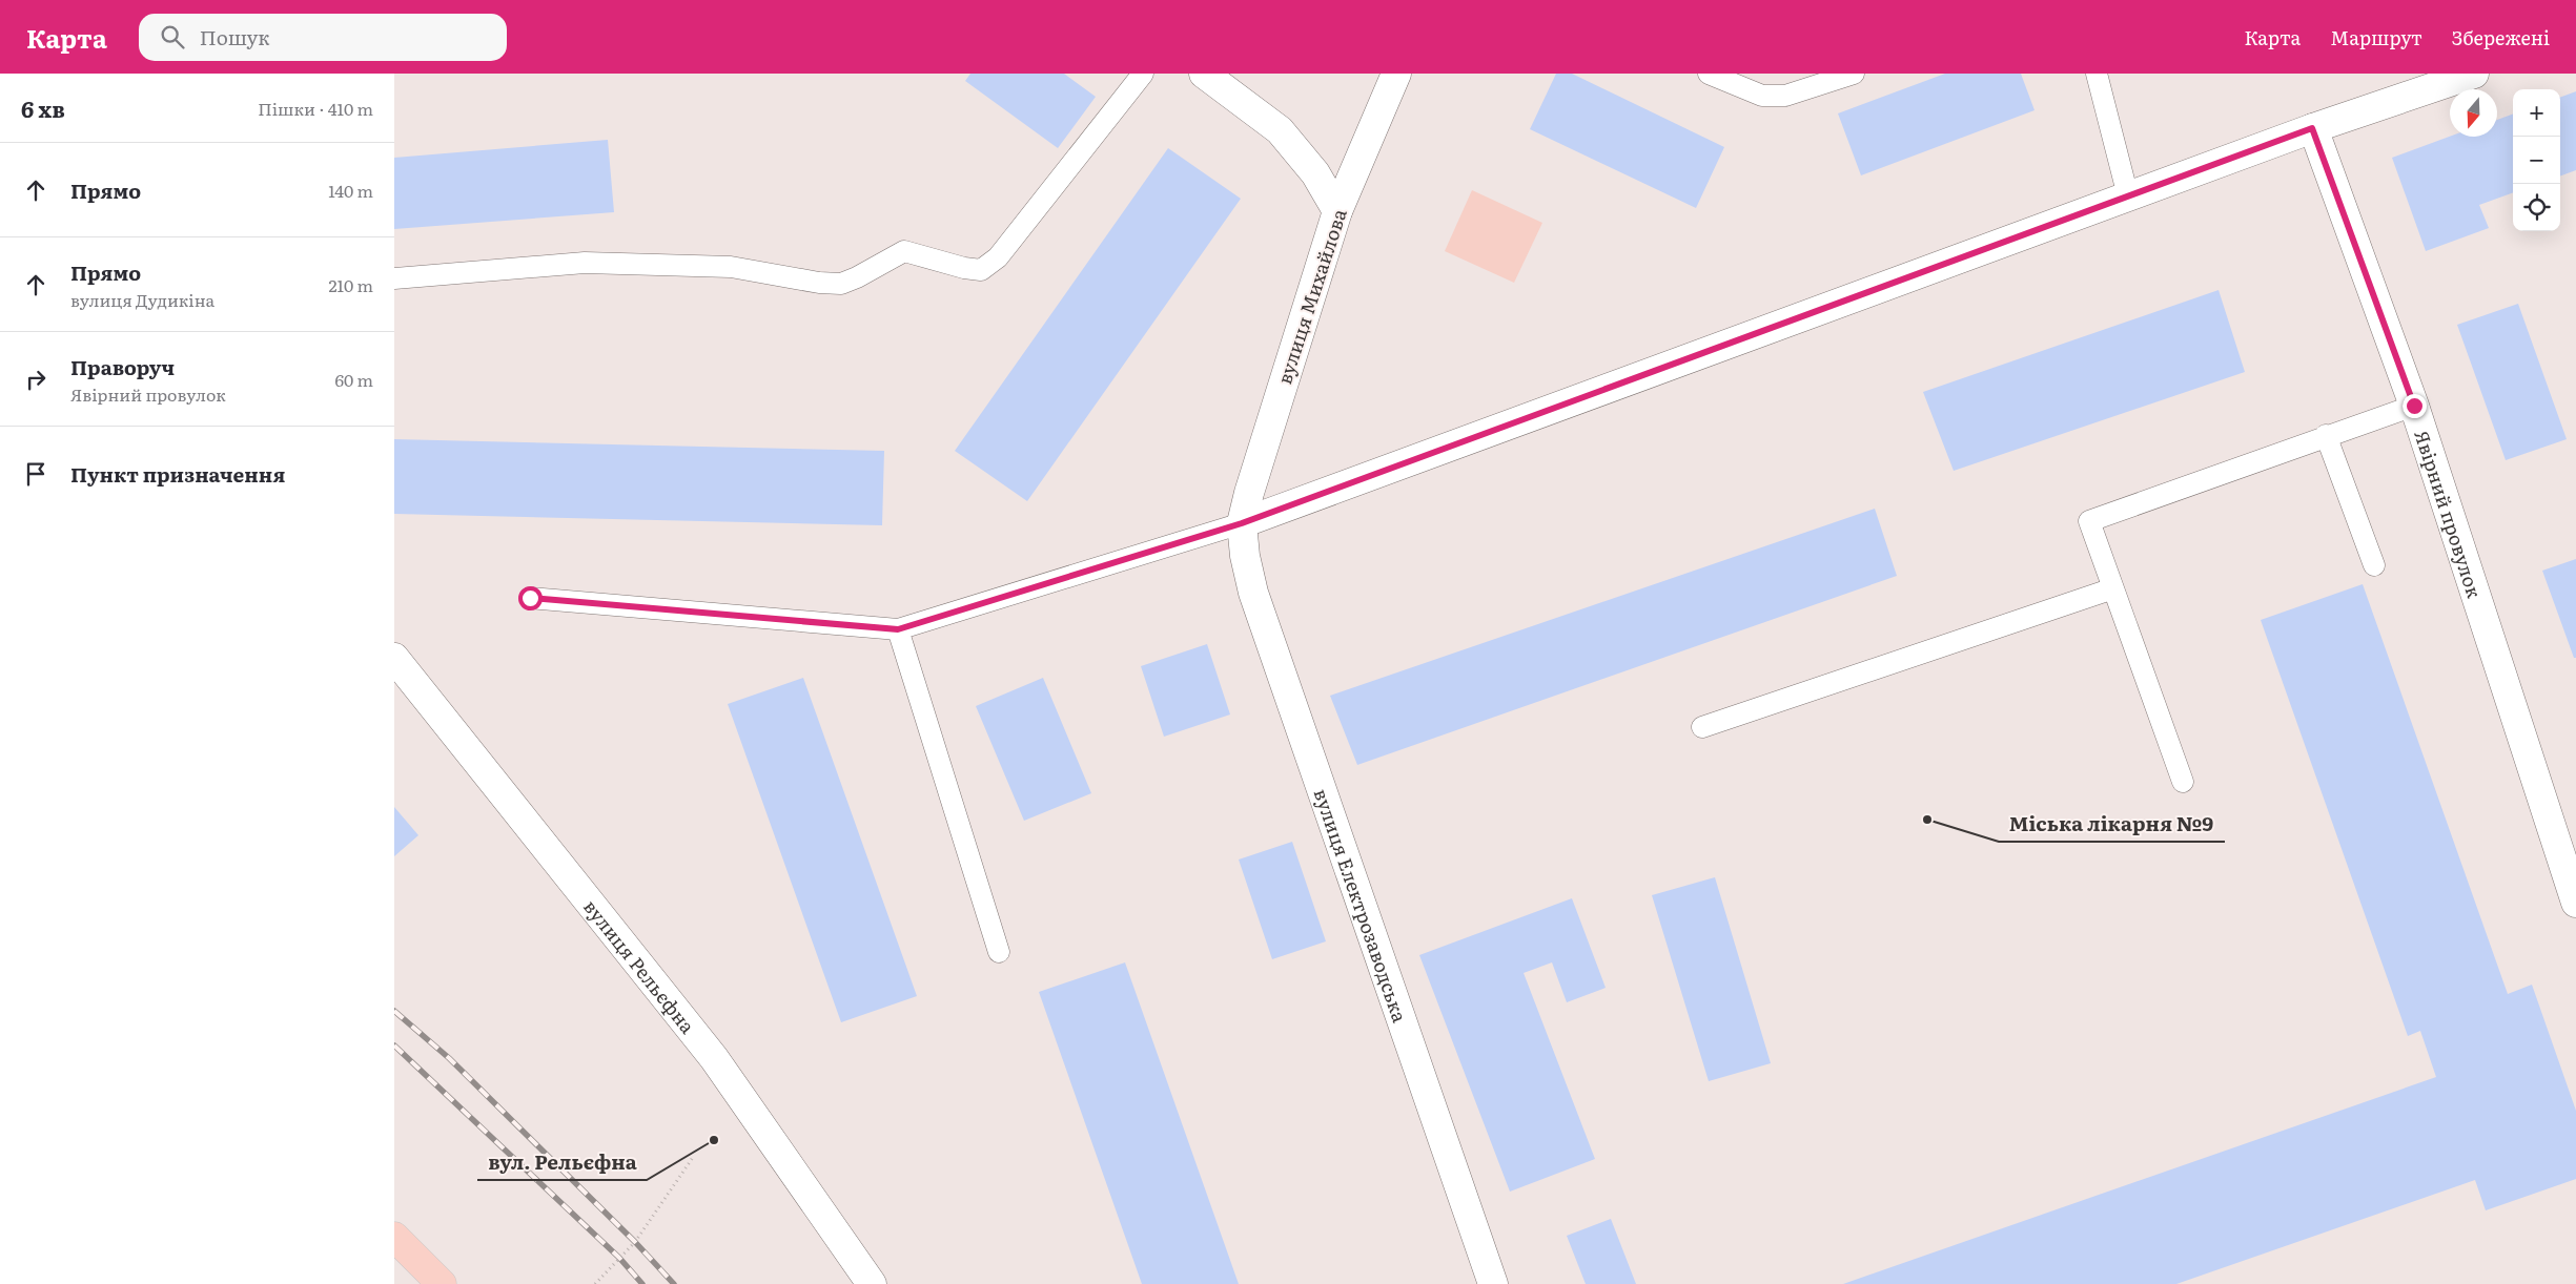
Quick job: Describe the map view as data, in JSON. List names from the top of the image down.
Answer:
{
  "streets": {
    "street": [
      "вулиця Михайлова",
      "Явірний провулок",
      "вулиця Електрозаводська",
      "вулиця Рельєфна"
    ]
  },
  "crossings": [
    ["вулиця Михайлова", "вулиця Електрозаводська"]
  ],
  "places": ["Міська лікарня №9", "вул. Рельєфна"],
  "north": "bottom",
  "page": {
    "header": "Карта",
    "search": "Пошук",
    "nav": ["Карта", "Маршрут", "Збережені"],
    "heading": ["6 хв", "Пішки · 410 m"],
    "map_buttons": ["+", "−"],
    "list": [
      ["Прямо", "140 m"],
      ["Прямо", "вулиця Дудикіна", "210 m"],
      ["Праворуч", "Явірний провулок", "60 m"],
      "Пункт призначення"
    ]
  }
}
